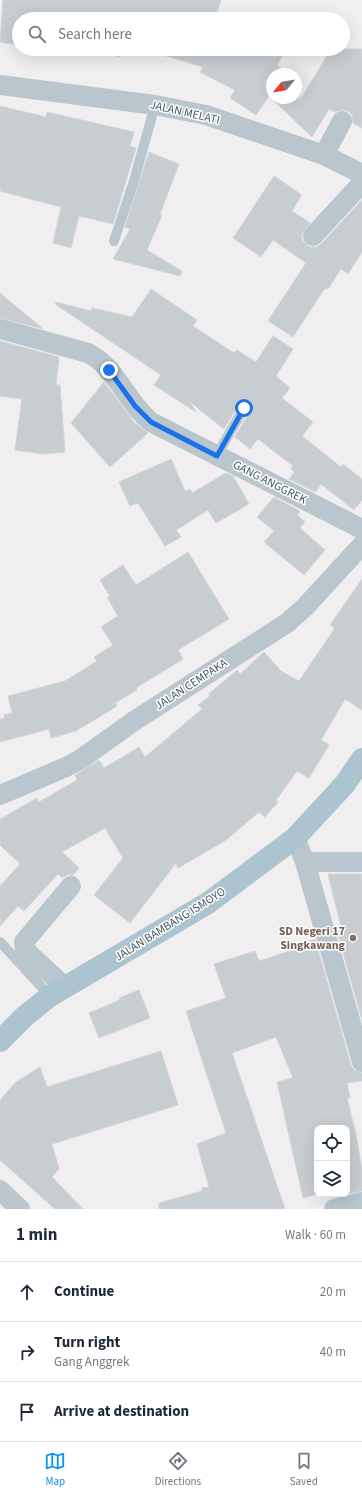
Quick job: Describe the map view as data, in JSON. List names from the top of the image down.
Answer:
{
  "streets": {
    "main road": ["JALAN BAMBANG ISMOYO"],
    "street": ["JALAN MELATI", "GANG ANGGREK", "JALAN CEMPAKA"]
  },
  "places": ["SD Negeri 17 Singkawang"],
  "north": "bottom left",
  "page": {
    "search": "Search here",
    "heading": ["1 min", "Walk · 60 m"],
    "list": [
      ["Continue", "20 m"],
      ["Turn right", "Gang Anggrek", "40 m"],
      "Arrive at destination"
    ],
    "nav": ["Map", "Directions", "Saved"]
  }
}
